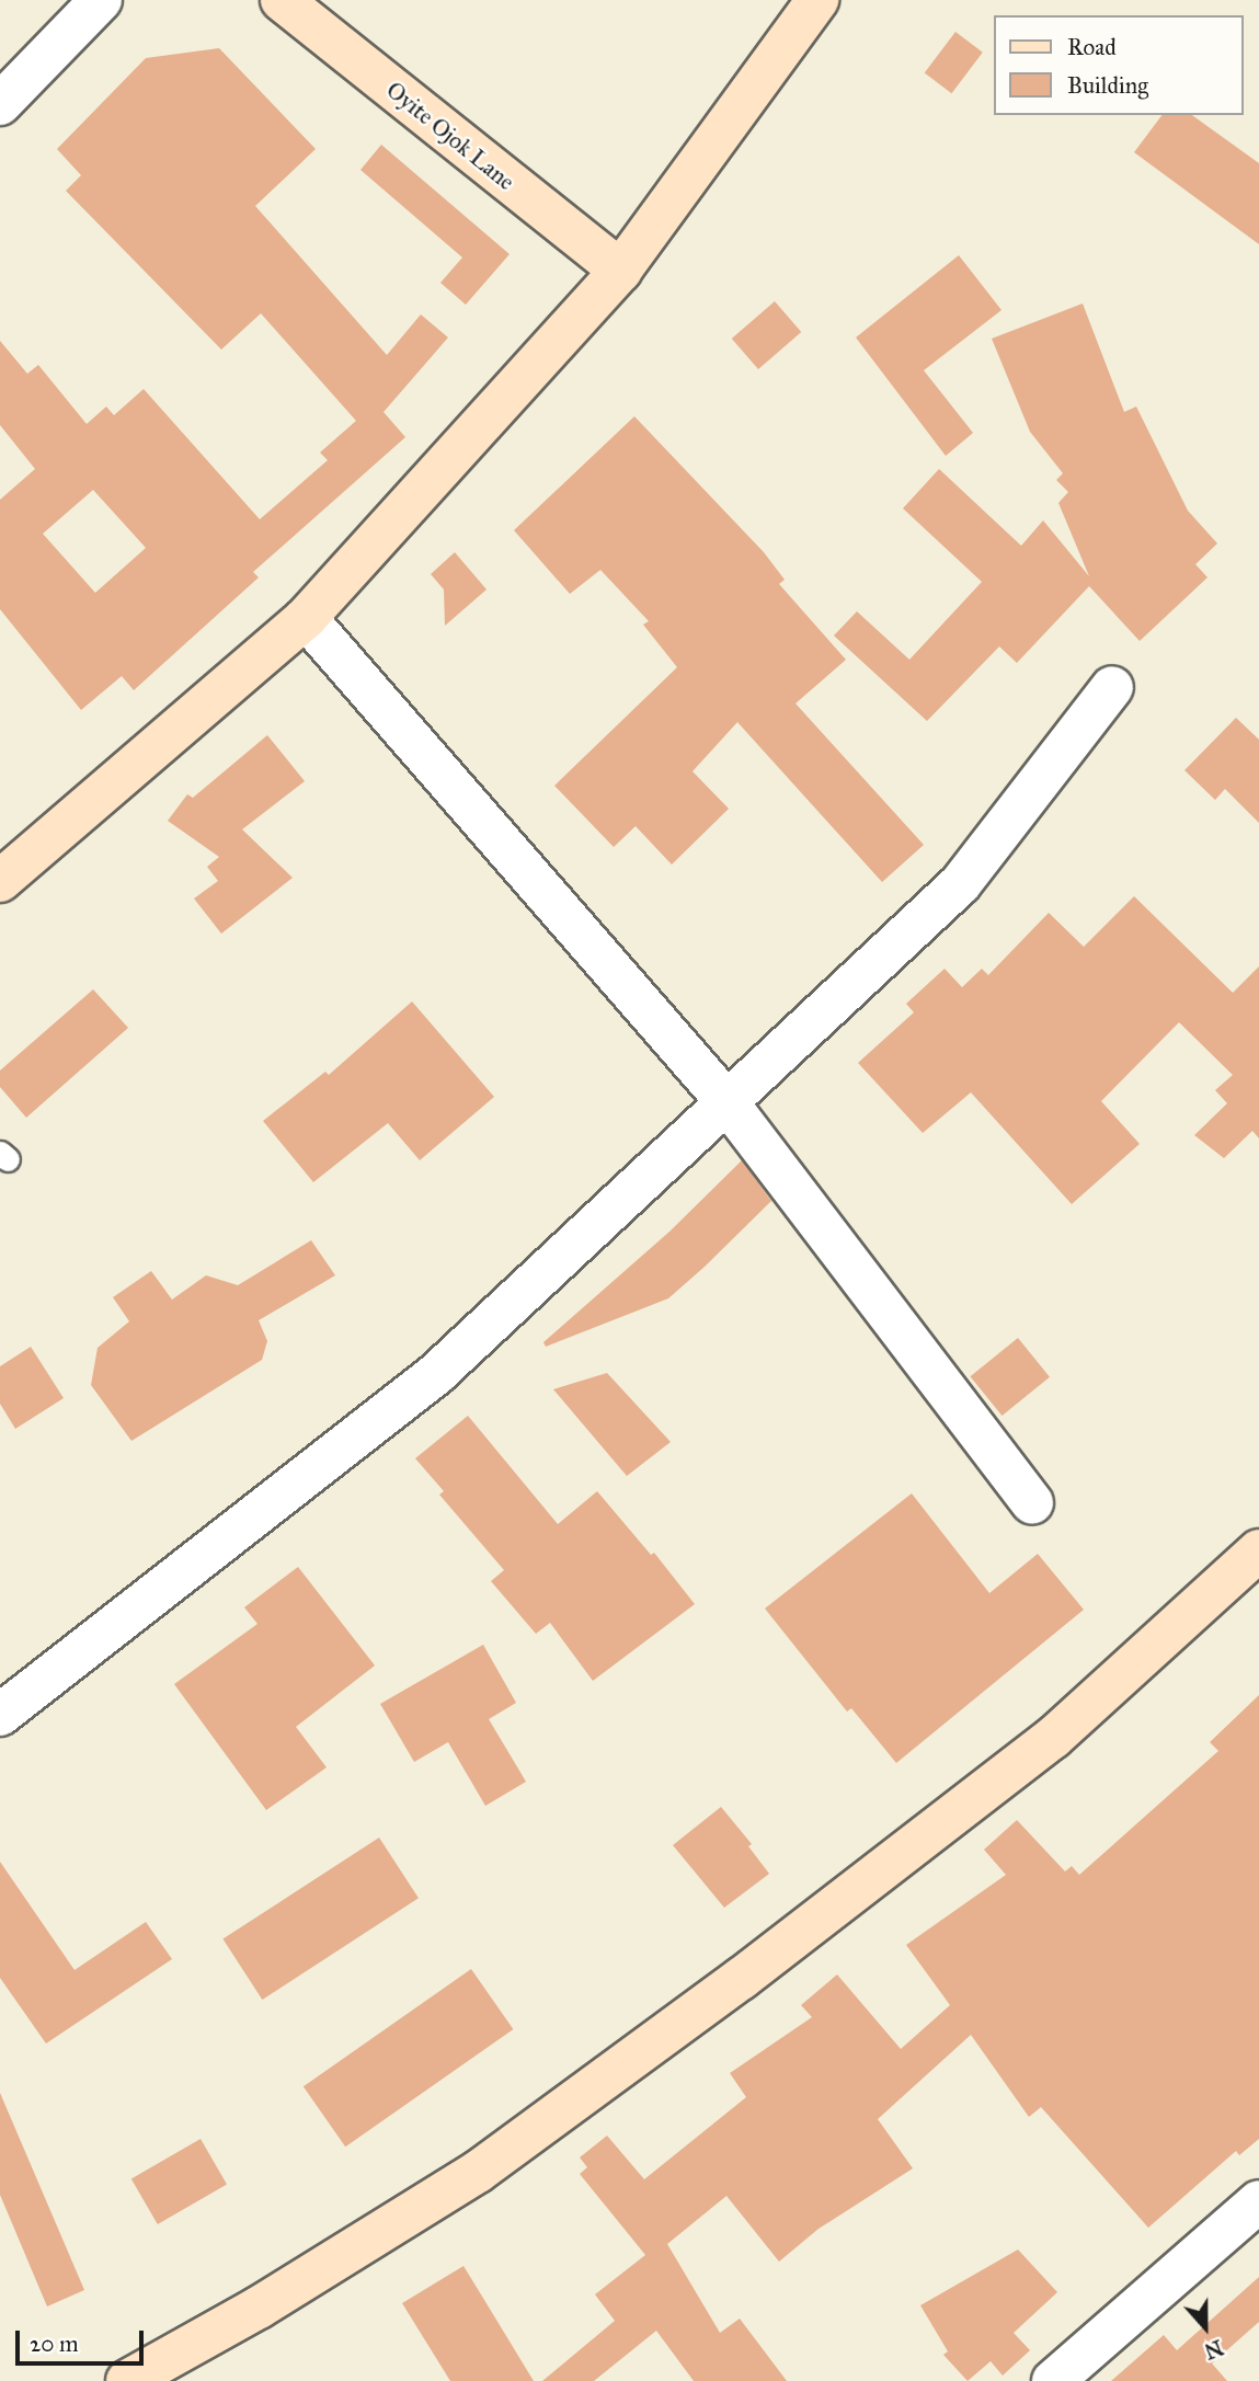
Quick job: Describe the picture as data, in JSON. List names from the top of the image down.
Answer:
{
  "streets": {
    "street": ["Oyite Ojok Lane"]
  },
  "legend": ["Road", "Building"],
  "scale_bar": "20 m",
  "north": "bottom"
}
